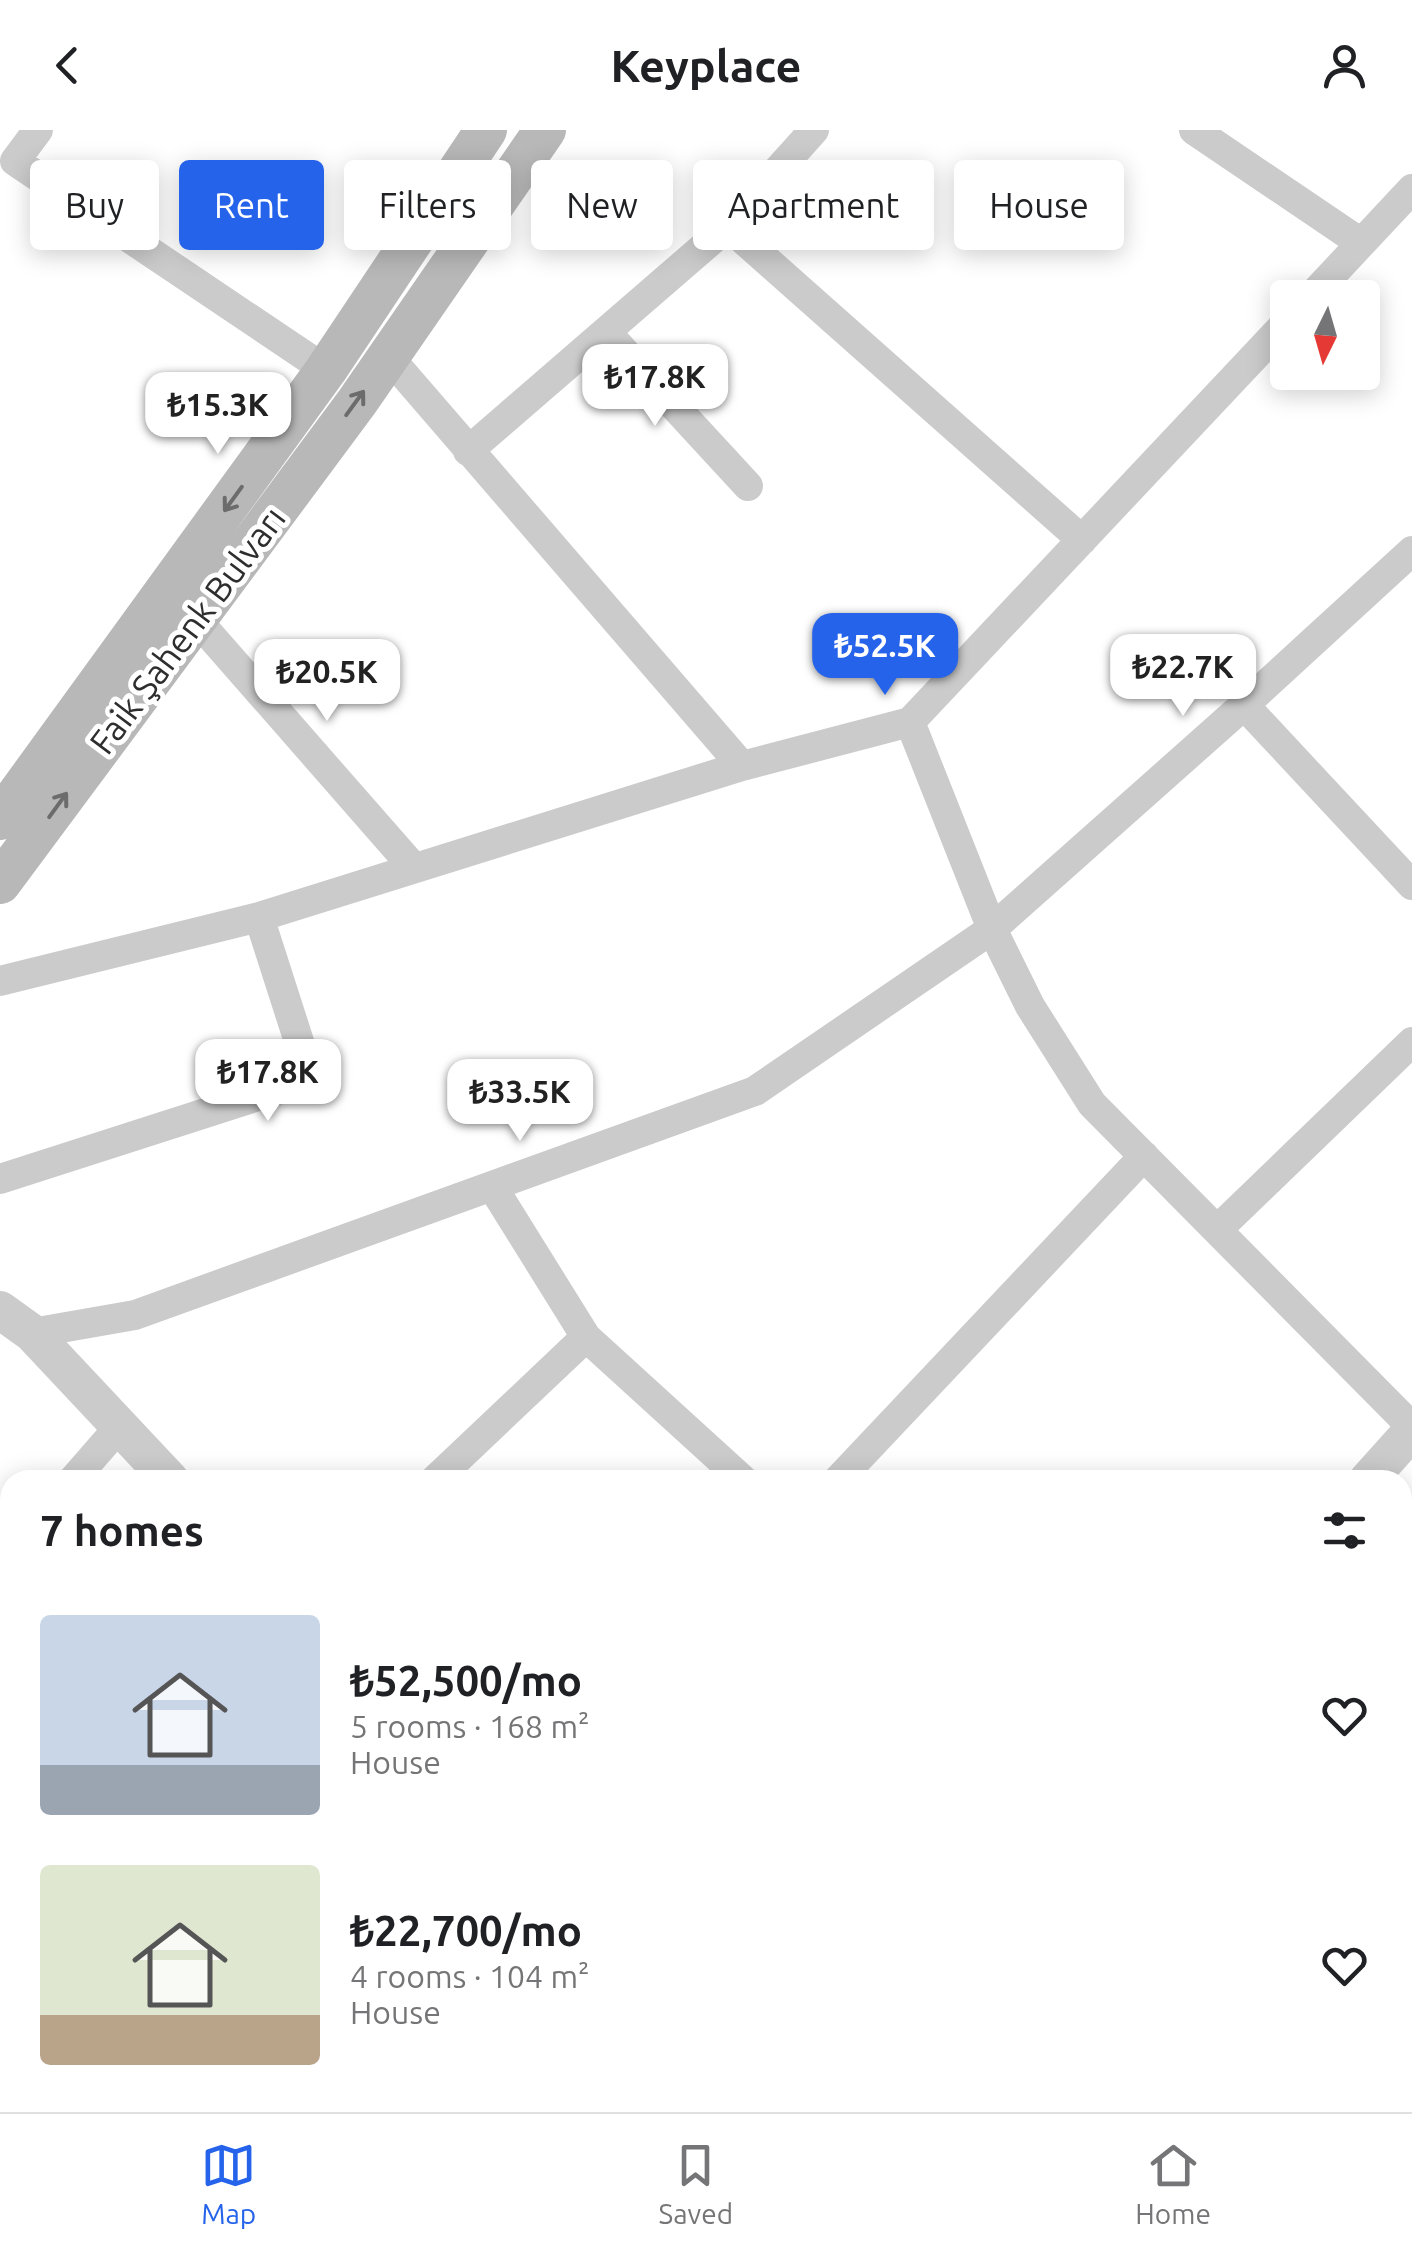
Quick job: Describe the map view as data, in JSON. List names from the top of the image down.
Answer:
{
  "streets": {
    "main road": ["Faik Şahenk Bulvarı"]
  },
  "north": "bottom",
  "page": {
    "header": "Keyplace",
    "chip": [
      "Buy",
      "Rent",
      "Filters",
      "New",
      "Apartment",
      "House"
    ],
    "price": [
      "₺17.8K",
      "₺15.3K",
      "₺52.5K",
      "₺22.7K",
      "₺20.5K",
      "₺17.8K",
      "₺33.5K"
    ],
    "heading": "7 homes",
    "list": [
      {
        "name": "₺52,500/mo",
        "note": "5 rooms · 168 m² · House"
      },
      {
        "name": "₺22,700/mo",
        "note": "4 rooms · 104 m² · House"
      }
    ],
    "tabs": ["Map", "Saved", "Home"]
  }
}
